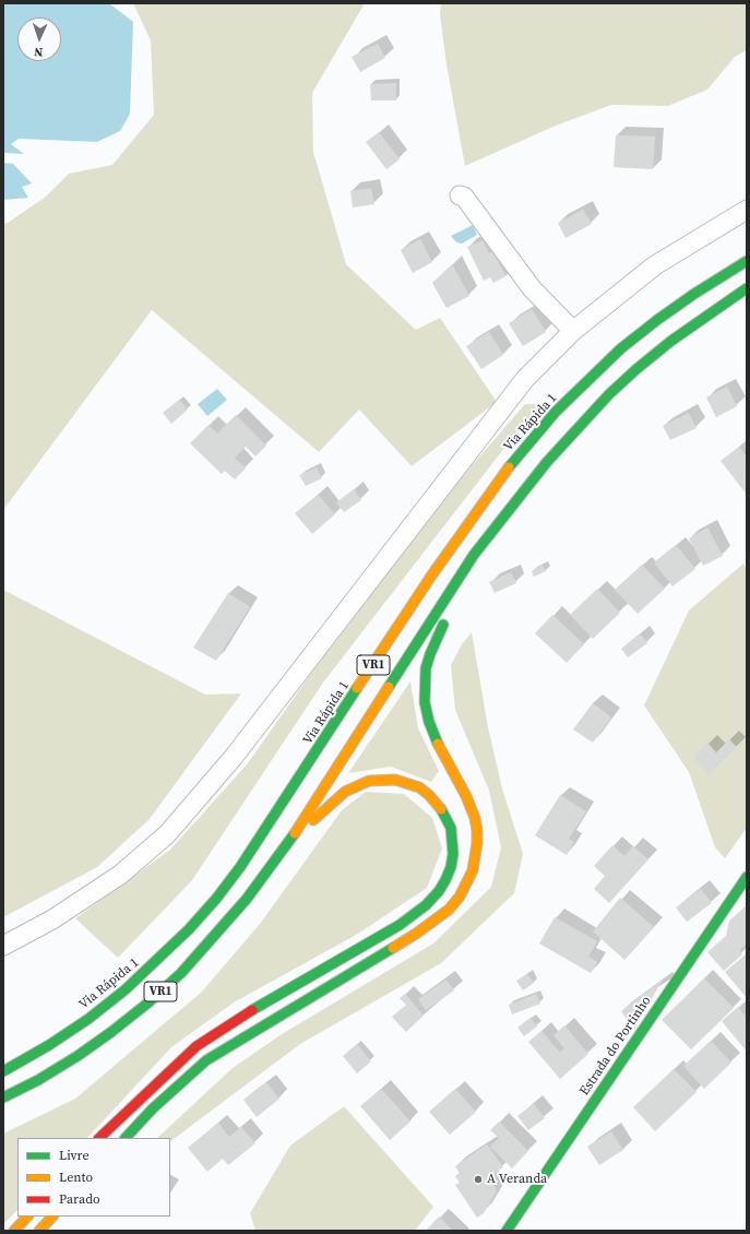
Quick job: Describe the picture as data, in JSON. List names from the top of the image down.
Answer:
{
  "streets": {
    "main road": ["Via Rápida 1", "VR1", "Estrada do Portinho"]
  },
  "places": ["A Veranda"],
  "legend": ["Livre", "Lento", "Parado"],
  "north": "bottom"
}
